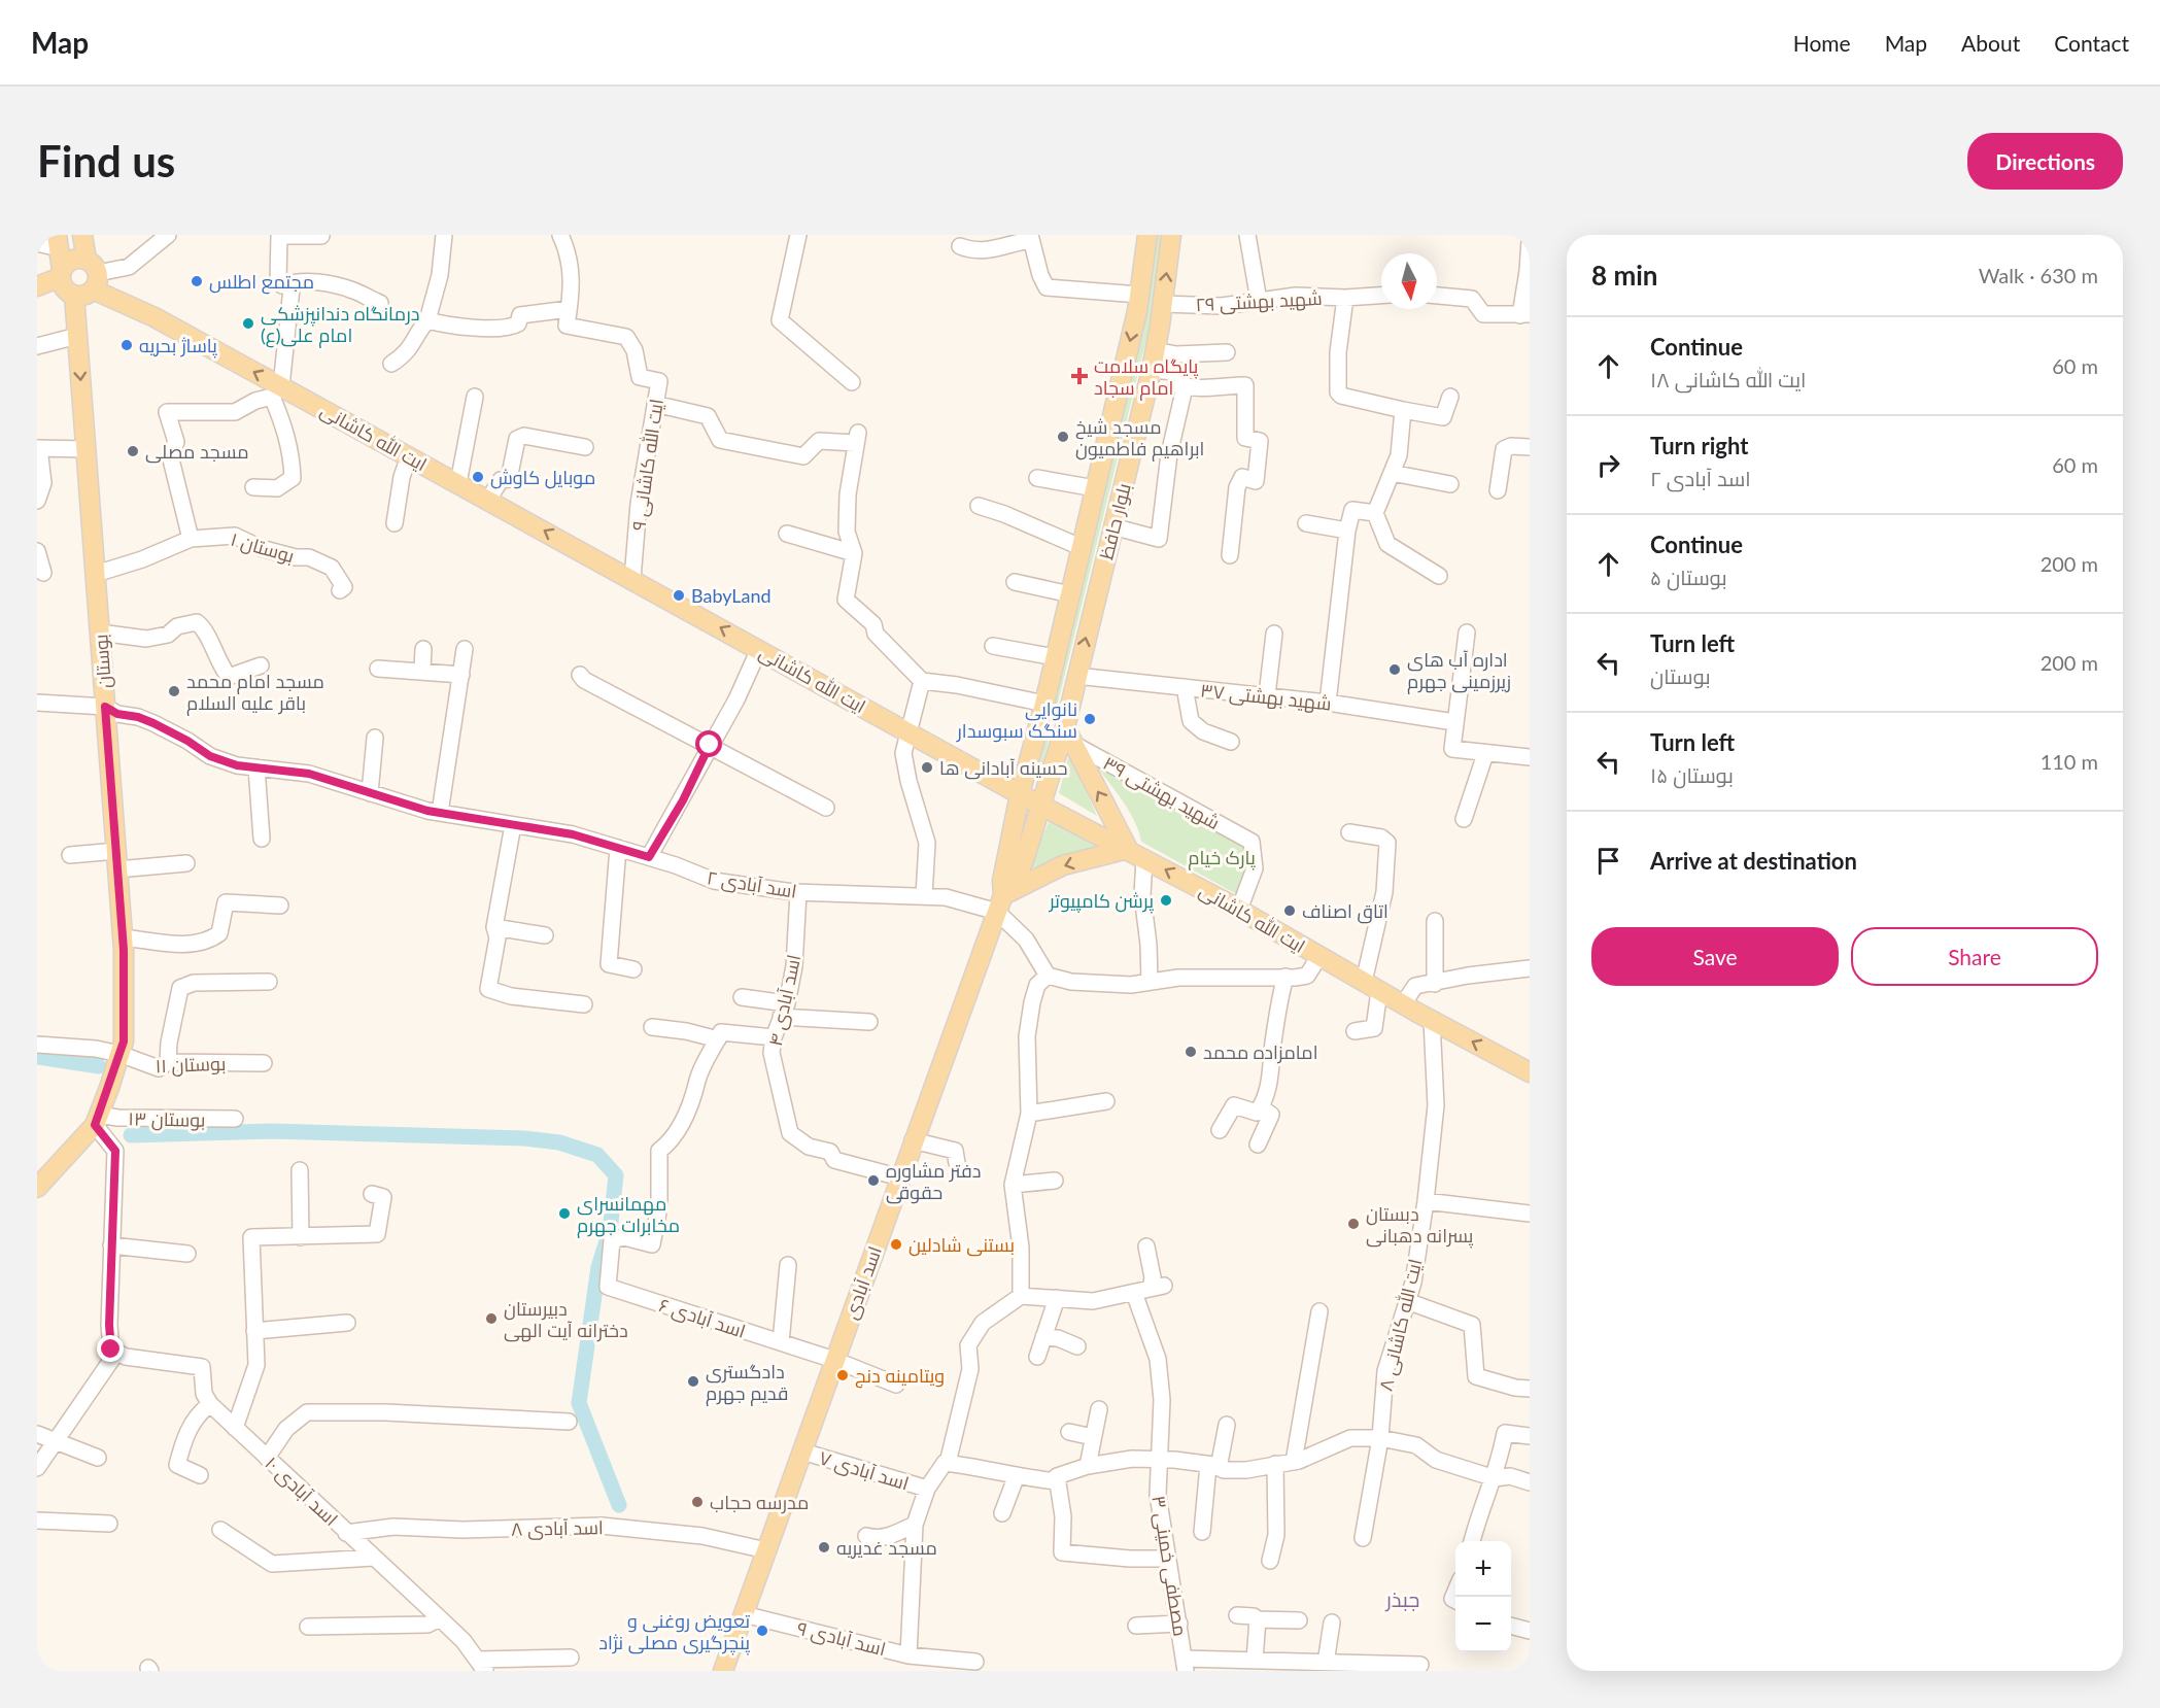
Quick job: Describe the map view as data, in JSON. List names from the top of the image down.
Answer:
{
  "streets": {
    "main road": [
      "ایت الله کاشانی",
      "بلوار حافظ",
      "بوستان",
      "اسد آبادی"
    ],
    "street": [
      "شهید بهشتی ۲۹",
      "ایت الله کاشانی ۹",
      "بوستان ۱",
      "شهید بهشتی ۳۷",
      "شهید بهشتی ۳۹",
      "اسد آبادی ۲",
      "اسد آبادی ۴",
      "بوستان ۱۱",
      "بوستان ۱۳",
      "اسد آبادی ۶",
      "ایت الله کاشانی ۸",
      "اسد آبادی ۷",
      "اسد آبادی ۱۰",
      "اسد آبادی ۸",
      "مصطفی خمینی ۳",
      "اسد آبادی ۹"
    ]
  },
  "crossings": [
    ["شهید بهشتی ۲۹", "بلوار حافظ"],
    ["ایت الله کاشانی", "ایت الله کاشانی ۹"],
    ["ایت الله کاشانی", "بلوار حافظ"],
    ["ایت الله کاشانی", "شهید بهشتی ۳۹"],
    ["ایت الله کاشانی", "اسد آبادی"],
    ["ایت الله کاشانی", "ایت الله کاشانی ۸"],
    ["بلوار حافظ", "شهید بهشتی ۳۷"],
    ["بلوار حافظ", "شهید بهشتی ۳۹"],
    ["بلوار حافظ", "اسد آبادی"],
    ["بوستان ۱", "بوستان"],
    ["بوستان", "اسد آبادی ۲"],
    ["بوستان", "بوستان ۱۱"],
    ["بوستان", "بوستان ۱۳"],
    ["اسد آبادی ۲", "اسد آبادی ۴"],
    ["اسد آبادی ۲", "اسد آبادی"],
    ["اسد آبادی ۴", "اسد آبادی"],
    ["اسد آبادی", "اسد آبادی ۶"],
    ["اسد آبادی", "اسد آبادی ۷"],
    ["اسد آبادی", "اسد آبادی ۸"],
    ["اسد آبادی", "اسد آبادی ۹"],
    ["اسد آبادی ۱۰", "اسد آبادی ۸"]
  ],
  "one_way": ["ایت الله کاشانی"],
  "districts": ["جبذر"],
  "parks": ["پارک خیام"],
  "places": {
    "other": [
      "مجتمع اطلس",
      "درمانگاه دندانپزشکی امام علی(ع)",
      "پاساژ بحریه",
      "مسجد شیخ ابراهیم فاطمیون",
      "مسجد مصلی",
      "موبایل کاوش",
      "BabyLand",
      "اداره آب های زیرزمینی جهرم",
      "مسجد امام محمد باقر علیه السلام",
      "نانوایی سنگک سبوسدار",
      "حسینه آبادانی ها",
      "پرشن کامپیوتر",
      "اتاق اصناف",
      "امامزاده محمد",
      "دفتر مشاوره حقوقی",
      "مهمانسرای مخابرات جهرم",
      "دبستان پسرانه دهبانی",
      "بستنی شادلین",
      "دبیرستان دخترانه آیت الهی",
      "ویتامینه دنج",
      "دادگستری قدیم جهرم",
      "مدرسه حجاب",
      "مسجد غدیریه",
      "تعویض روغنی و پنچرگیری مصلی نژاد"
    ],
    "health": ["پایگاه سلامت امام سجاد"]
  },
  "north": "bottom",
  "page": {
    "header": "Map",
    "nav": [
      "Home",
      "Map",
      "About",
      "Contact"
    ],
    "buttons": [
      "Directions",
      ["Save", "Share"]
    ],
    "title": "Find us",
    "heading": ["8 min", "Walk · 630 m"],
    "list": [
      ["Continue", "ایت الله کاشانی ۱۸", "60 m"],
      ["Turn right", "اسد آبادی ۲", "60 m"],
      ["Continue", "بوستان ۵", "200 m"],
      ["Turn left", "بوستان", "200 m"],
      ["Turn left", "بوستان ۱۵", "110 m"],
      "Arrive at destination"
    ],
    "map_buttons": ["+", "−"]
  }
}
